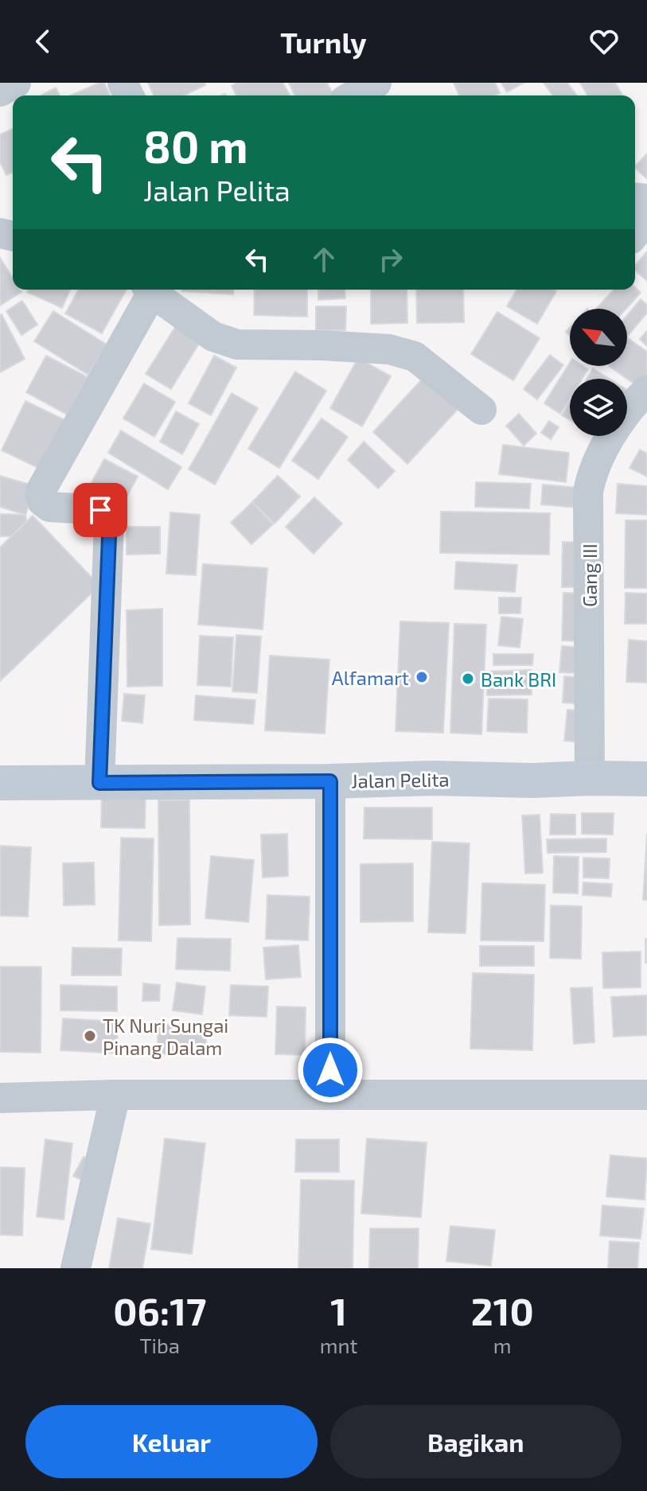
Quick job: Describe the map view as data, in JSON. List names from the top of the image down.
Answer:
{
  "streets": {
    "street": ["Gang III", "Jalan Pelita"]
  },
  "crossings": [
    ["Gang III", "Jalan Pelita"]
  ],
  "places": ["Alfamart", "Bank BRI", "TK Nuri Sungai Pinang Dalam"],
  "north": "top left",
  "page": {
    "header": "Turnly",
    "turn": ["80 m", "Jalan Pelita"],
    "eta": [
      "06:17",
      "Tiba",
      "1",
      "mnt",
      "210",
      "m"
    ],
    "buttons": ["Keluar", "Bagikan"]
  }
}
